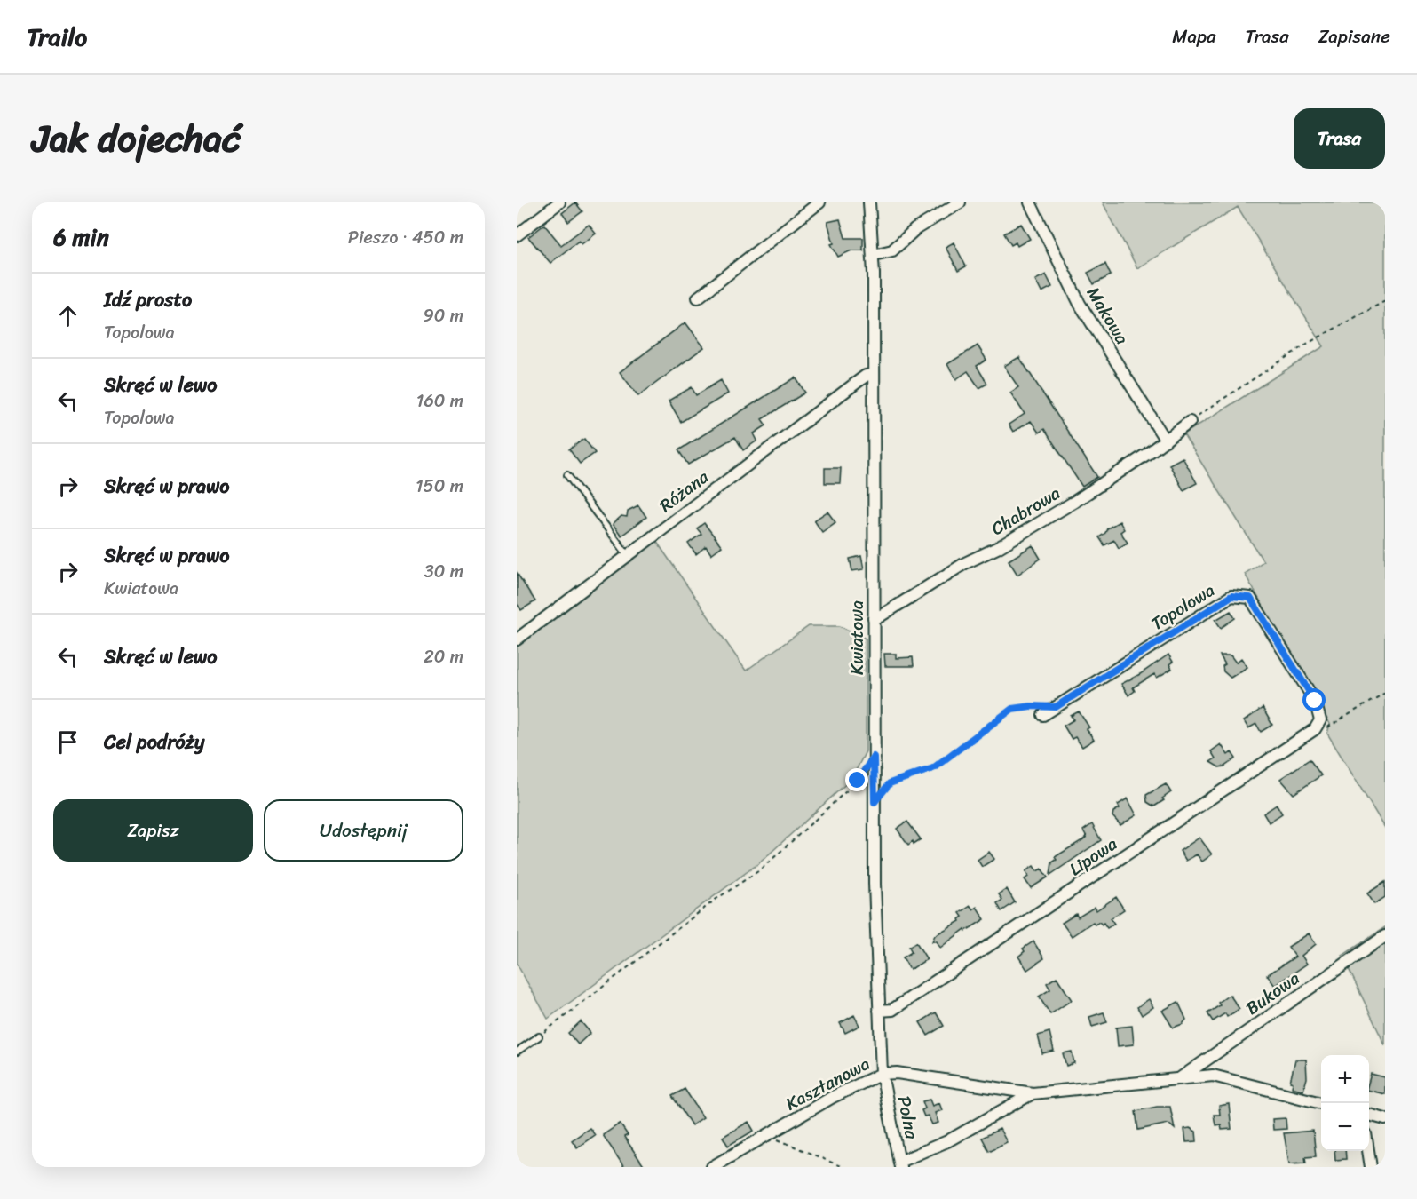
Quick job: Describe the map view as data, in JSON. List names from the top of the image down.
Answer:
{
  "streets": {
    "street": [
      "Makowa",
      "Różana",
      "Chabrowa",
      "Topolowa",
      "Kwiatowa",
      "Lipowa",
      "Bukowa",
      "Kasztanowa",
      "Polna"
    ]
  },
  "crossings": [
    ["Makowa", "Chabrowa"],
    ["Różana", "Kwiatowa"],
    ["Chabrowa", "Kwiatowa"],
    ["Topolowa", "Lipowa"],
    ["Kwiatowa", "Lipowa"],
    ["Kwiatowa", "Kasztanowa"],
    ["Kwiatowa", "Polna"],
    ["Bukowa", "Kasztanowa"],
    ["Kasztanowa", "Polna"]
  ],
  "page": {
    "header": "Trailo",
    "nav": ["Mapa", "Trasa", "Zapisane"],
    "title": "Jak dojechać",
    "buttons": [
      "Trasa",
      ["Zapisz", "Udostępnij"]
    ],
    "heading": ["6 min", "Pieszo · 450 m"],
    "list": [
      ["Idź prosto", "Topolowa", "90 m"],
      ["Skręć w lewo", "Topolowa", "160 m"],
      ["Skręć w prawo", "150 m"],
      ["Skręć w prawo", "Kwiatowa", "30 m"],
      ["Skręć w lewo", "20 m"],
      "Cel podróży"
    ],
    "map_buttons": ["+", "−"]
  }
}
